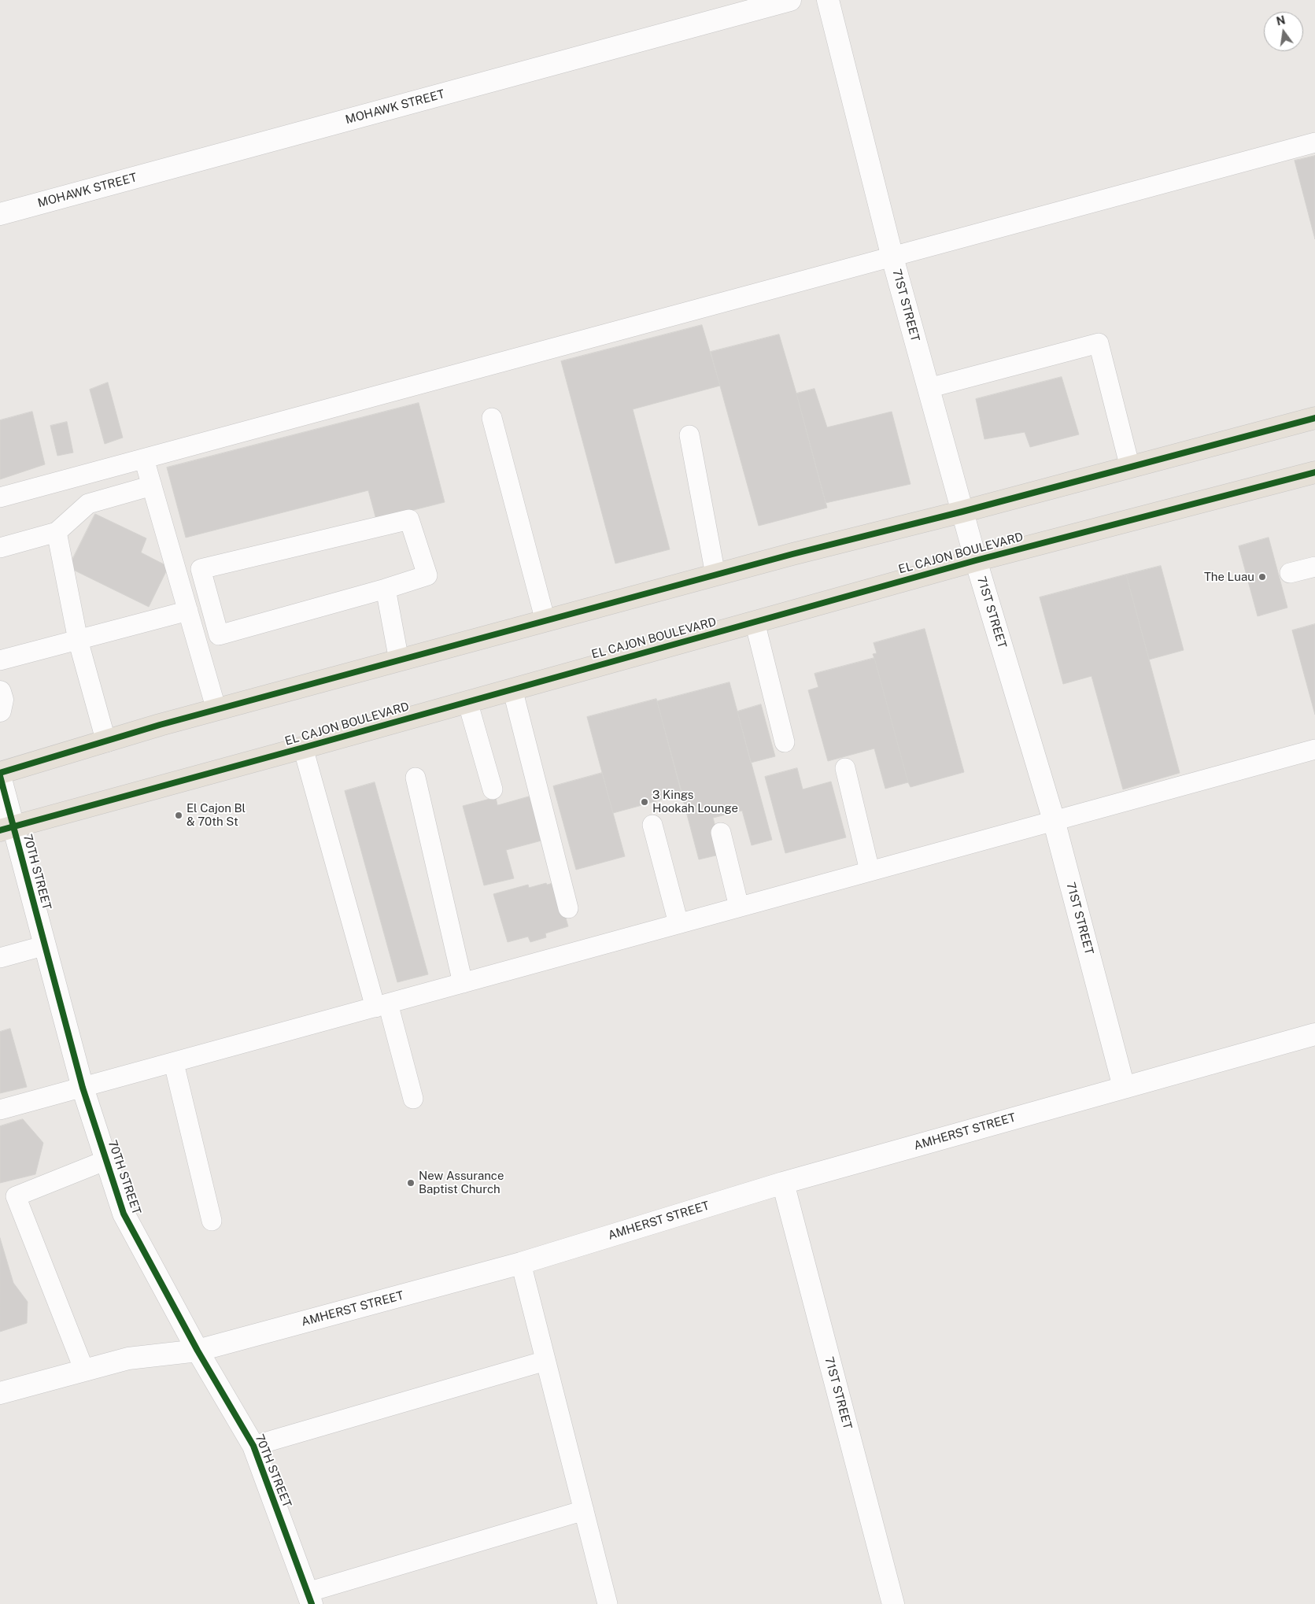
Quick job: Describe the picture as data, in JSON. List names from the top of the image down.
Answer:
{
  "streets": {
    "main road": ["EL CAJON BOULEVARD"],
    "street": [
      "MOHAWK STREET",
      "71ST STREET",
      "70TH STREET",
      "AMHERST STREET"
    ]
  },
  "crossings": [
    ["71ST STREET", "EL CAJON BOULEVARD"],
    ["71ST STREET", "AMHERST STREET"],
    ["EL CAJON BOULEVARD", "70TH STREET"],
    ["70TH STREET", "AMHERST STREET"]
  ],
  "places": [
    "The Luau",
    "3 Kings Hookah Lounge",
    "El Cajon Bl & 70th St",
    "New Assurance Baptist Church"
  ],
  "north": "top"
}
